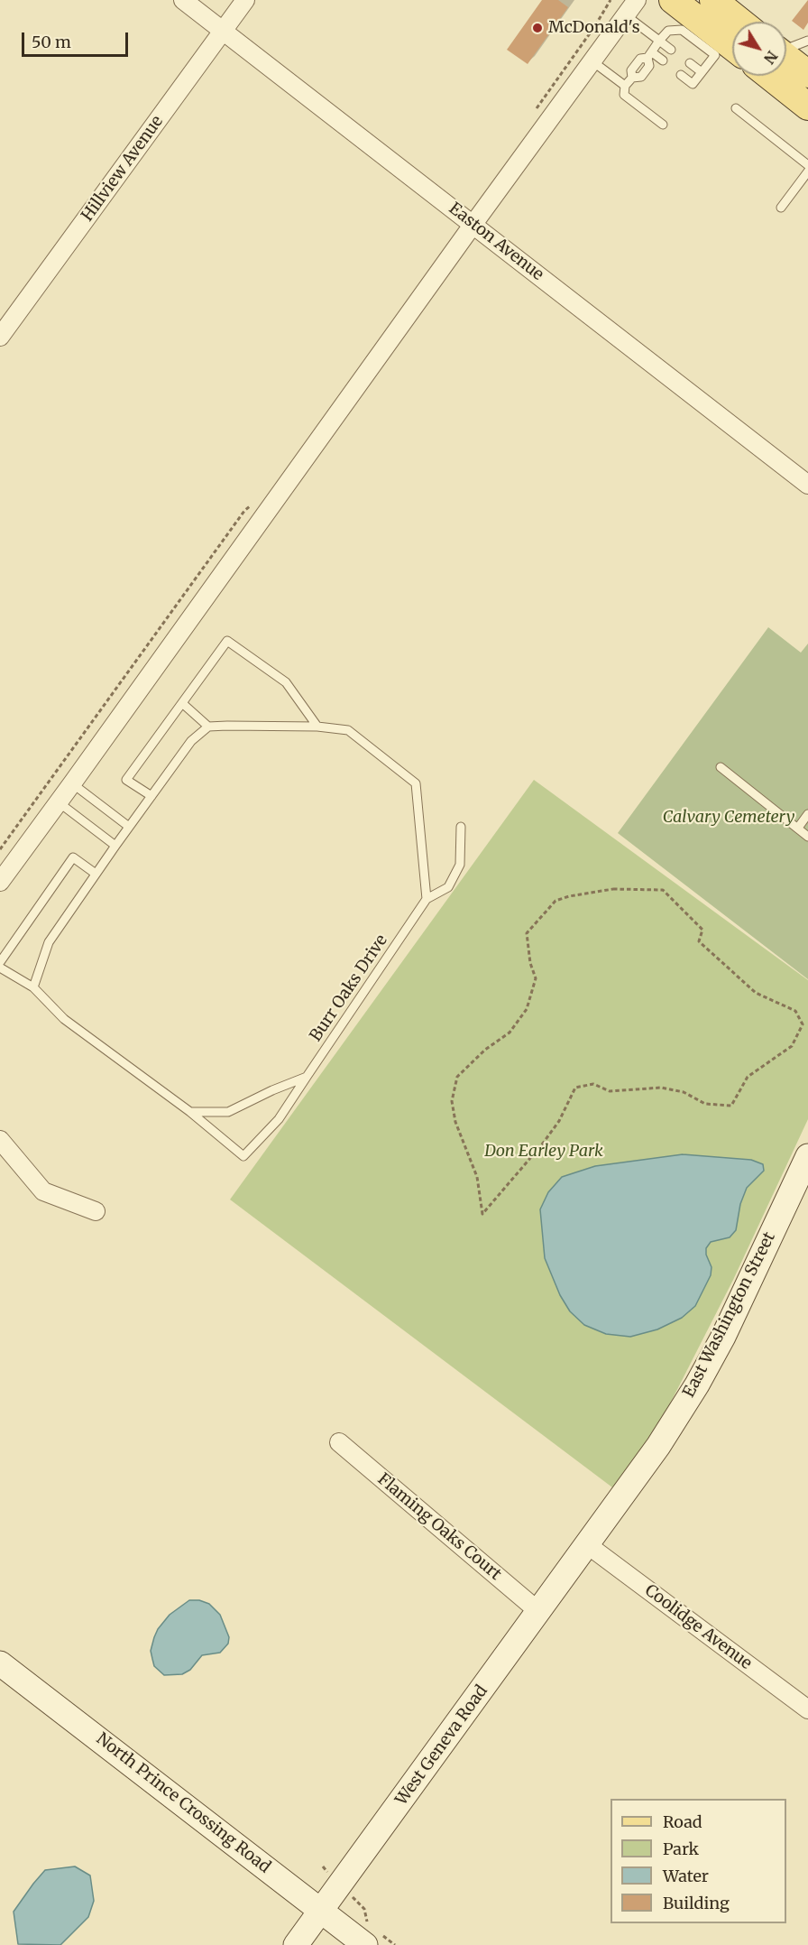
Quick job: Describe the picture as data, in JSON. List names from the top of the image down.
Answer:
{
  "streets": {
    "main road": ["East Washington Street", "West Geneva Road", "North Prince Crossing Road"],
    "street": [
      "Hillview Avenue",
      "Easton Avenue",
      "Flaming Oaks Court",
      "Coolidge Avenue"
    ],
    "lane": ["Burr Oaks Drive"]
  },
  "crossings": [
    ["Hillview Avenue", "Easton Avenue"],
    ["East Washington Street", "Coolidge Avenue"],
    ["East Washington Street", "West Geneva Road"],
    ["Flaming Oaks Court", "West Geneva Road"],
    ["Coolidge Avenue", "West Geneva Road"],
    ["West Geneva Road", "North Prince Crossing Road"]
  ],
  "parks": ["Calvary Cemetery", "Don Earley Park"],
  "places": ["McDonald's"],
  "legend": [
    "Road",
    "Park",
    "Water",
    "Building"
  ],
  "scale_bar": "50 m",
  "north": "bottom right"
}
